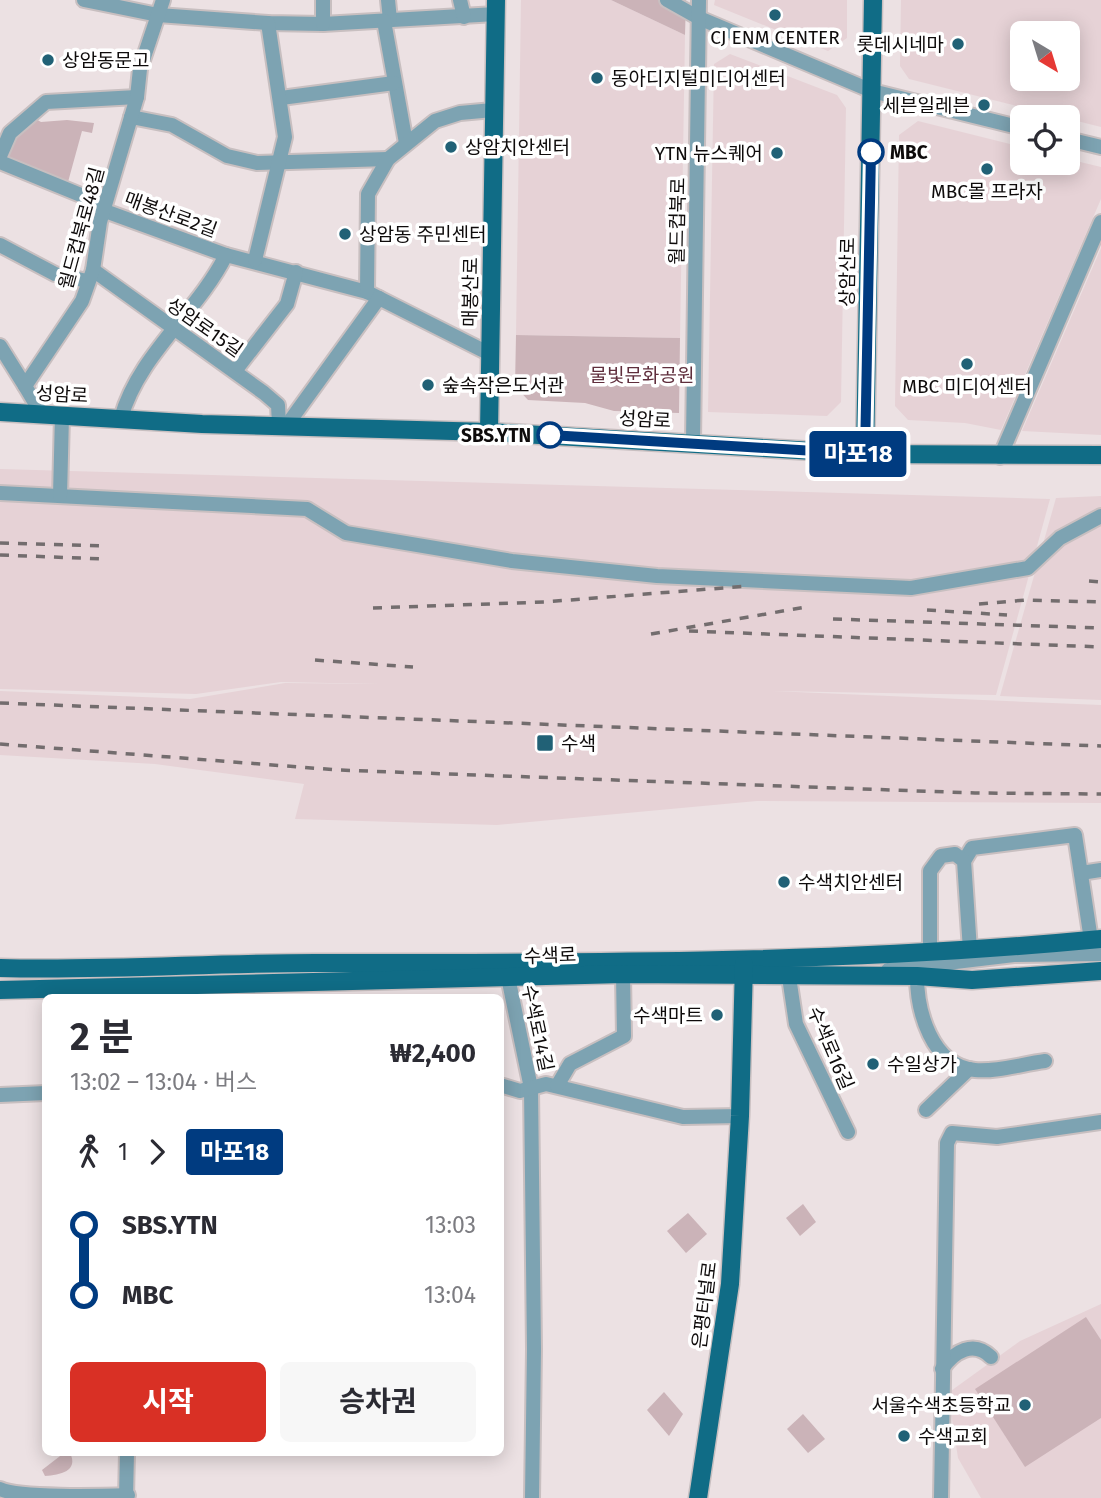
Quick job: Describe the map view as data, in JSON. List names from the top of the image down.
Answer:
{
  "streets": {
    "main road": [
      "상암산로",
      "매봉산로",
      "성암로",
      "수색로",
      "은평터널로"
    ],
    "street": [
      "매봉산로2길",
      "월드컵북로",
      "월드컵북로48길",
      "성암로15길",
      "수색로14길",
      "수색로16길"
    ]
  },
  "crossings": [
    ["매봉산로2길", "월드컵북로48길"],
    ["매봉산로2길", "매봉산로"],
    ["월드컵북로", "성암로"],
    ["월드컵북로48길", "성암로15길"],
    ["상암산로", "성암로"],
    ["매봉산로", "성암로"],
    ["성암로15길", "성암로"],
    ["수색로", "수색로14길"],
    ["수색로", "수색로16길"],
    ["수색로", "은평터널로"],
    ["수색로14길", "은평터널로"]
  ],
  "parks": ["물빛문화공원"],
  "places": {
    "other": [
      "CJ ENM CENTER",
      "롯데시네마",
      "상암동문고",
      "동아디지털미디어센터",
      "세븐일레븐",
      "상암치안센터",
      "MBC",
      "YTN 뉴스퀘어",
      "MBC몰 프라자",
      "상암동 주민센터",
      "MBC 미디어센터",
      "숲속작은도서관",
      "SBS.YTN",
      "수색치안센터",
      "수색마트",
      "수일상가",
      "서울수색초등학교",
      "수색교회"
    ],
    "transit": ["수색"]
  },
  "lines": ["bus line 마포18"],
  "north": "bottom right",
  "page": {
    "on_map": "마포18",
    "heading": ["2 분", "13:02 – 13:04 · 버스", "₩2,400"],
    "legs": ["1", "마포18"],
    "list": [
      {
        "name": "SBS.YTN",
        "value": "13:03"
      },
      {
        "name": "MBC",
        "value": "13:04"
      }
    ],
    "buttons": ["시작", "승차권"]
  }
}
